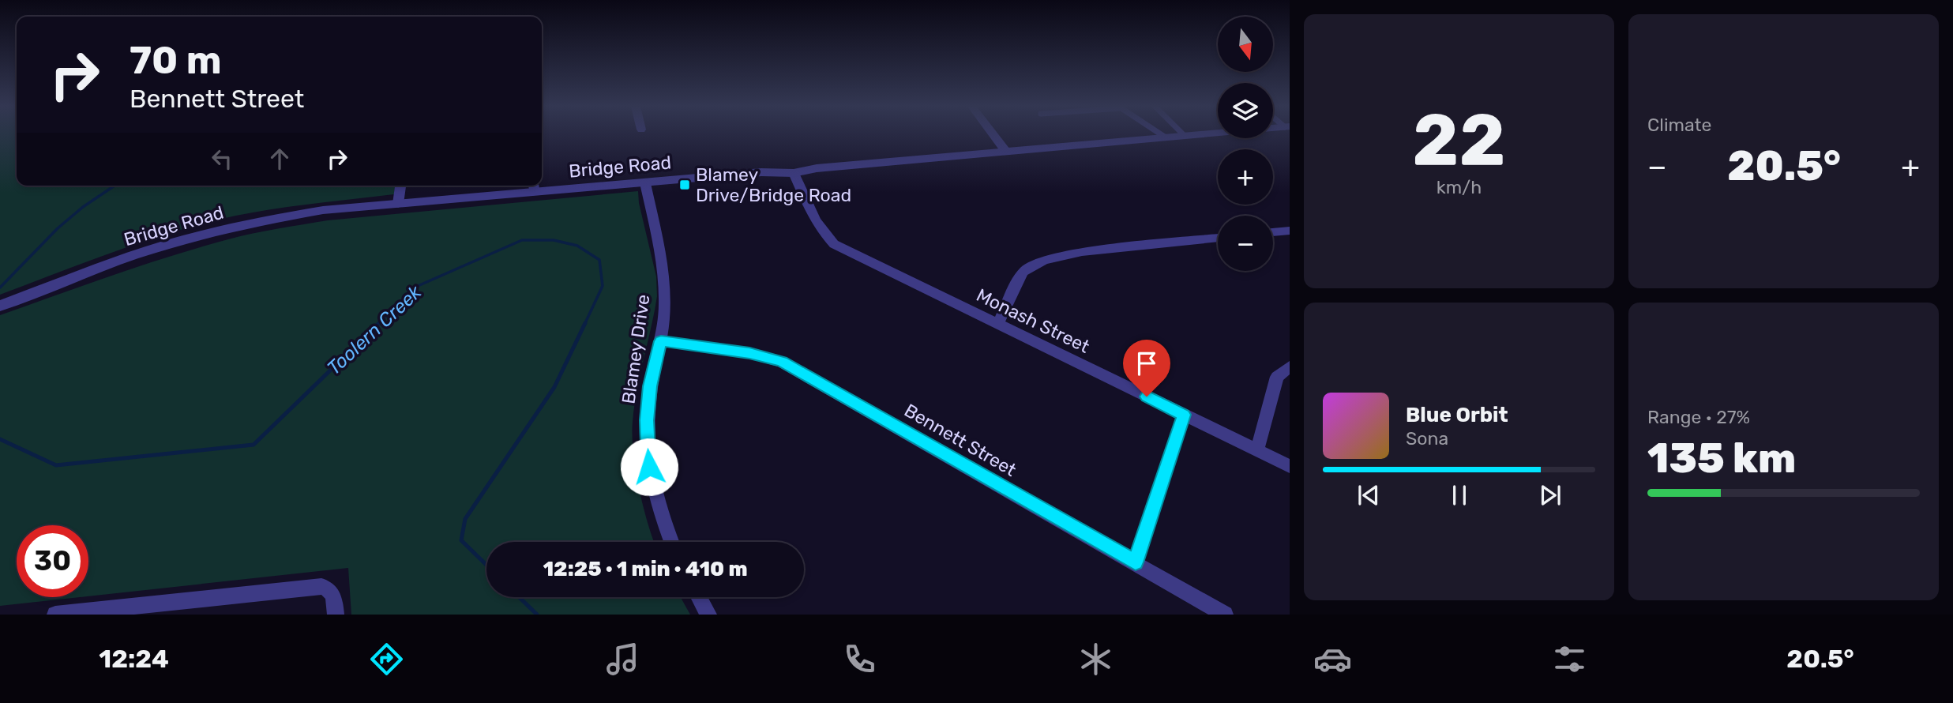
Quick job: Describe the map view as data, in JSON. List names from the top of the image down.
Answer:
{
  "streets": {
    "street": [
      "Bridge Road",
      "Monash Street",
      "Blamey Drive",
      "Bennett Street"
    ]
  },
  "crossings": [
    ["Bridge Road", "Monash Street"],
    ["Bridge Road", "Blamey Drive"],
    ["Blamey Drive", "Bennett Street"]
  ],
  "water": ["Toolern Creek"],
  "places": {
    "transit": ["Blamey Drive/Bridge Road"]
  },
  "north": "bottom",
  "page": {
    "tile": [
      ["22", "km/h"],
      "Climate",
      ["Range · 27%", "135 km"]
    ],
    "map_buttons": ["+", "−"],
    "turn": ["70 m", "Bennett Street"],
    "heat": ["−", "20.5°", "+"],
    "song": ["Blue Orbit", "Sona"],
    "limit": "30",
    "trip": "12:25 · 1 min · 410 m",
    "tabs": ["12:24", "20.5°"]
  }
}
